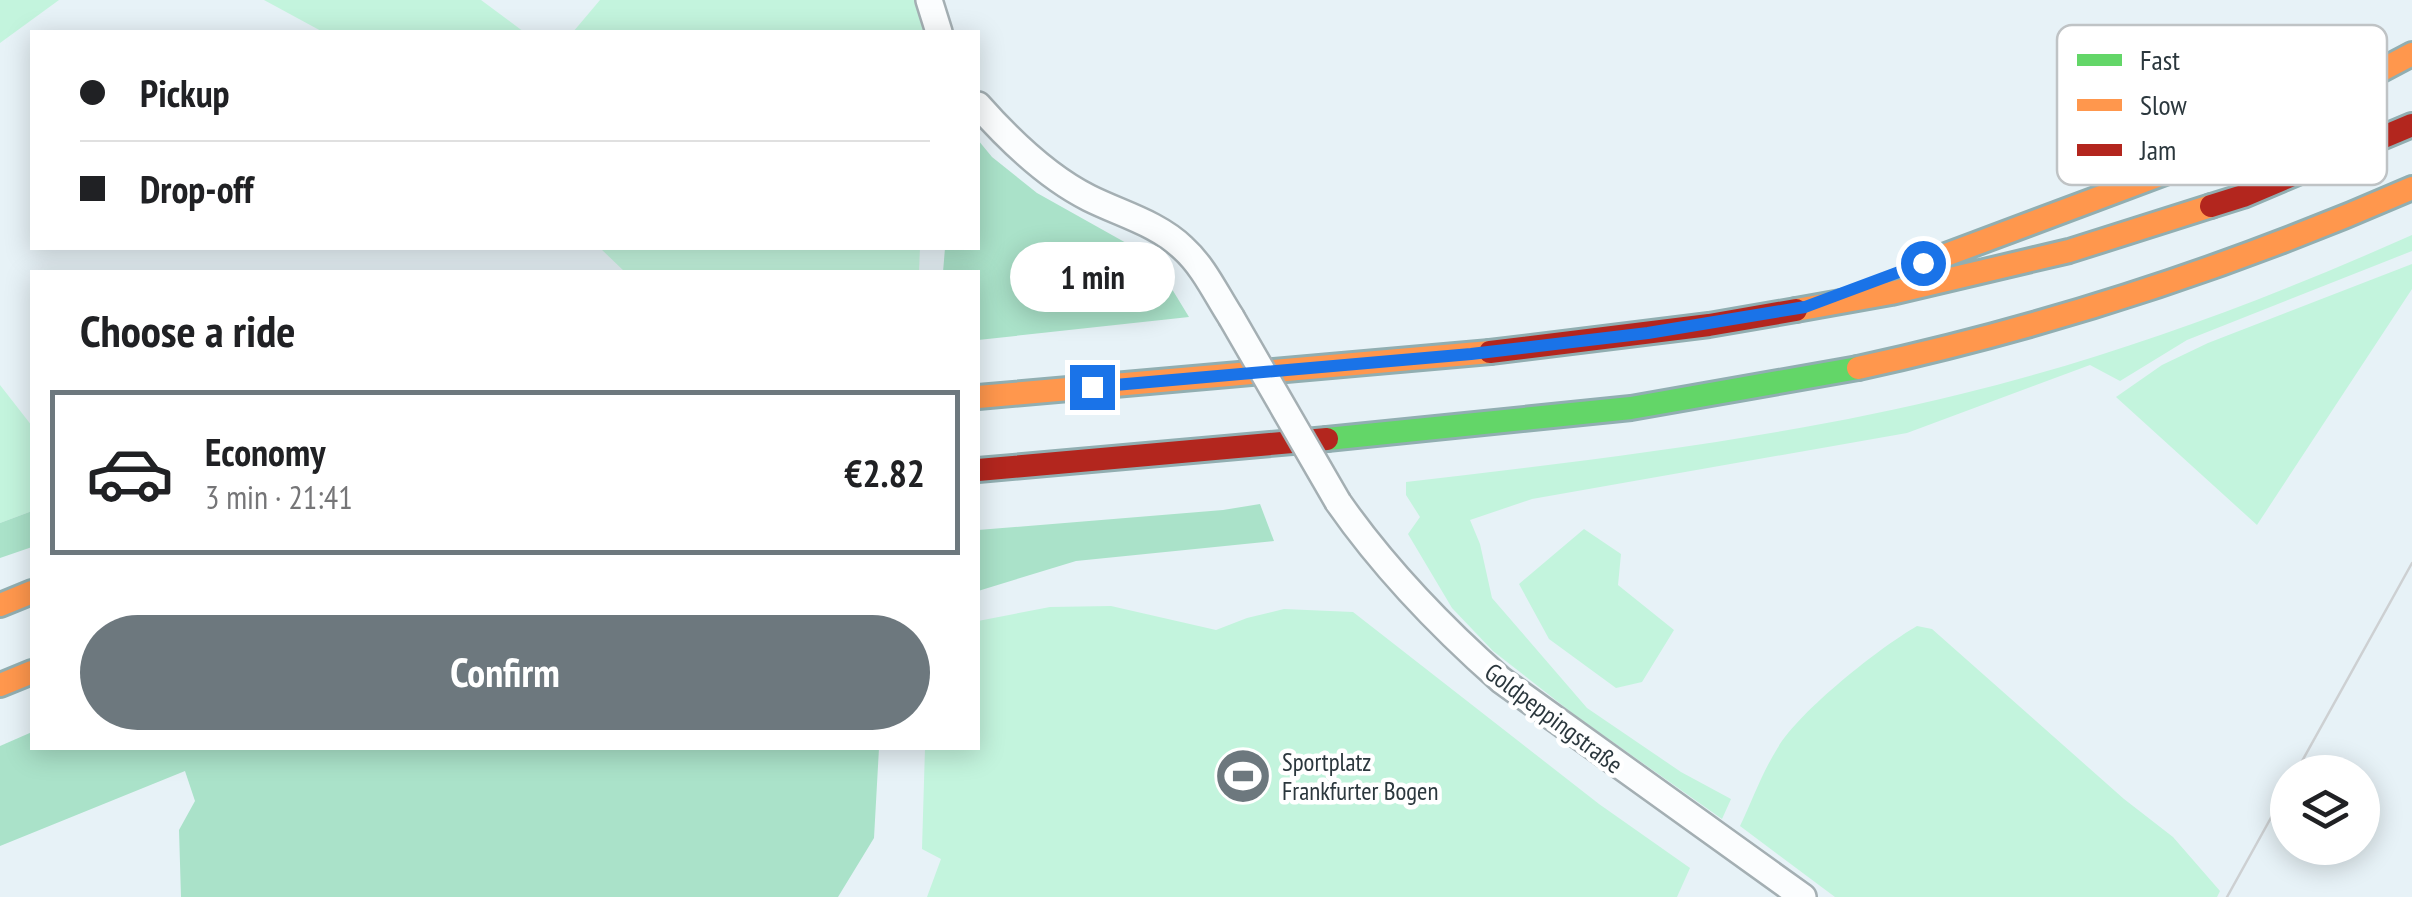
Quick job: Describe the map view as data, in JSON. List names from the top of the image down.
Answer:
{
  "streets": {
    "street": ["Goldpeppingstraße"]
  },
  "places": {
    "sports": ["Sportplatz Frankfurter Bogen"]
  },
  "legend": ["Fast", "Slow", "Jam"],
  "page": {
    "banner": ["Pickup", "Drop-off"],
    "bubble": "1 min",
    "heading": "Choose a ride",
    "list": [
      {
        "name": "Economy",
        "note": "3 min · 21:41",
        "value": "€2.82"
      }
    ],
    "buttons": "Confirm"
  }
}
